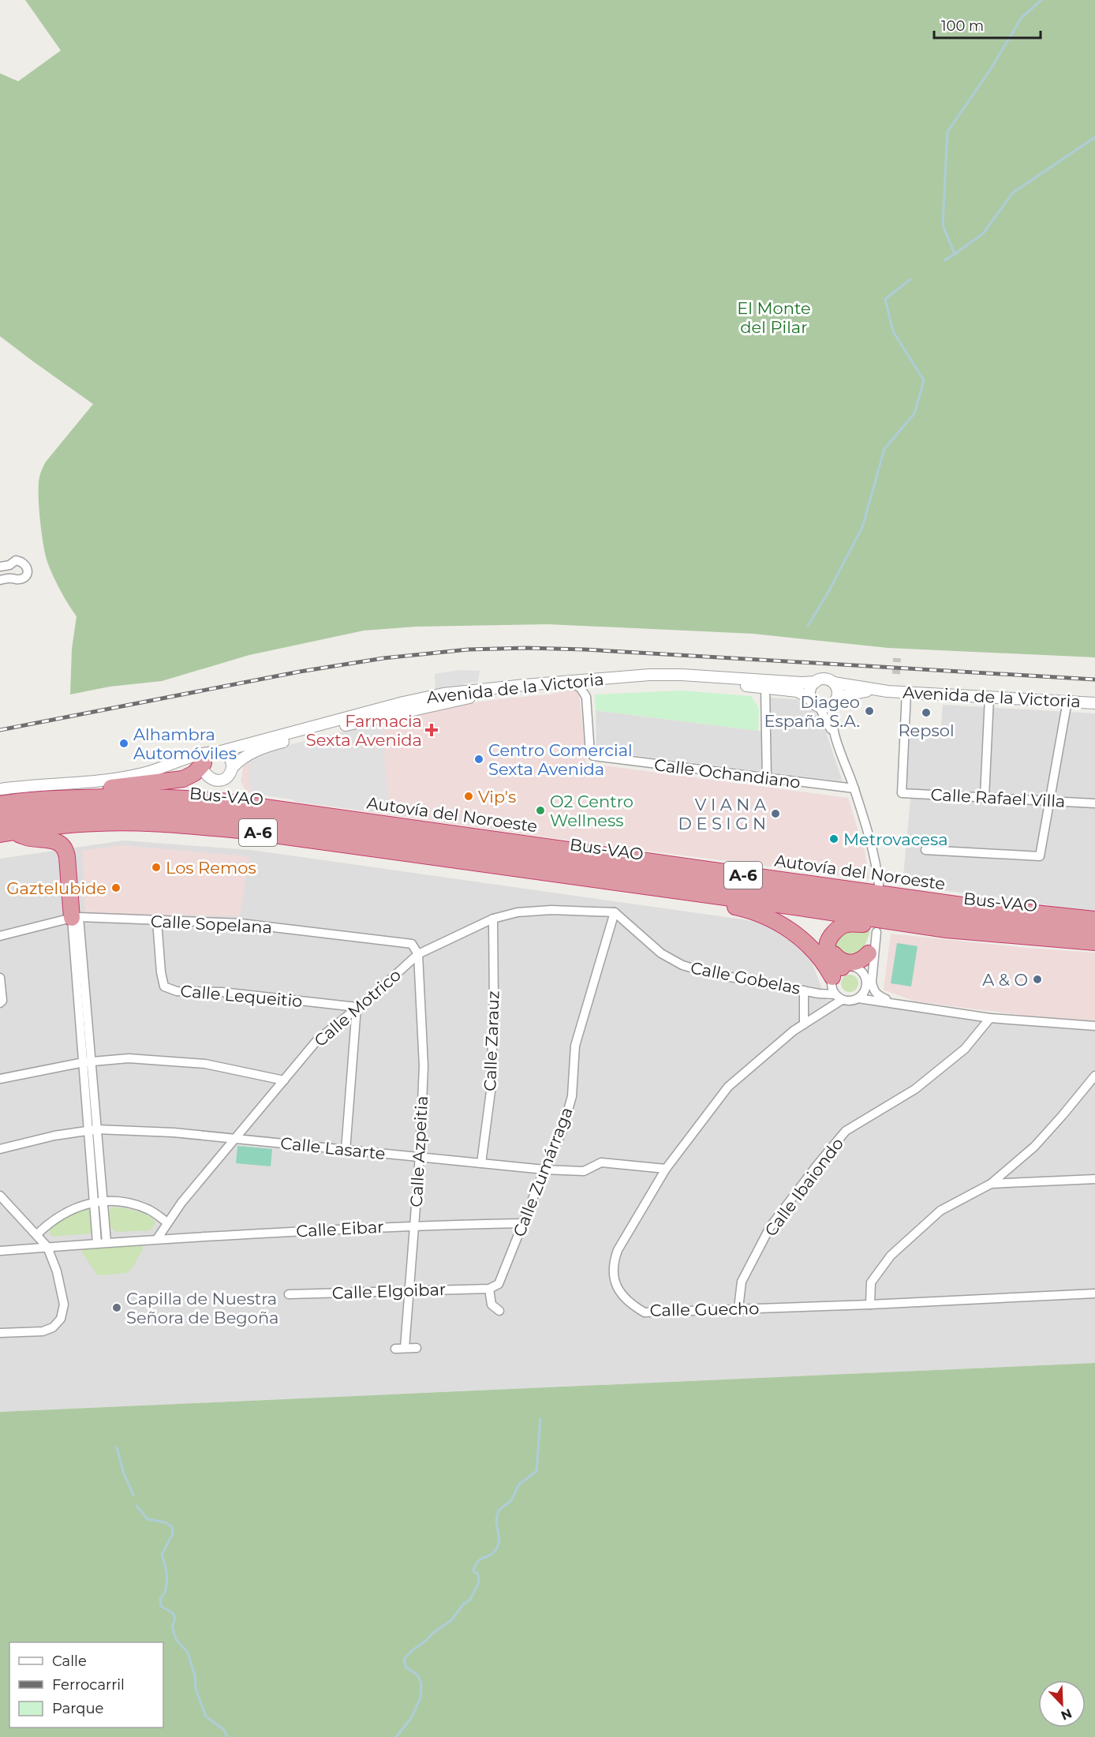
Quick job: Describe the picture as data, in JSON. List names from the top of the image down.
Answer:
{
  "streets": {
    "highway": ["Bus-VAO", "Autovía del Noroeste", "A-6"],
    "street": [
      "Avenida de la Victoria",
      "Calle Ochandiano",
      "Calle Rafael Villa",
      "Calle Sopelana",
      "Calle Gobelas",
      "Calle Lequeitio",
      "Calle Motrico",
      "Calle Zarauz",
      "Calle Lasarte",
      "Calle Azpeitia",
      "Calle Zumárraga",
      "Calle Ibaiondo",
      "Calle Eibar",
      "Calle Elgoibar",
      "Calle Guecho"
    ]
  },
  "crossings": [
    ["Avenida de la Victoria", "Calle Ochandiano"],
    ["Avenida de la Victoria", "Calle Rafael Villa"],
    ["Calle Sopelana", "Calle Lequeitio"],
    ["Calle Sopelana", "Calle Motrico"],
    ["Calle Sopelana", "Calle Azpeitia"],
    ["Calle Gobelas", "Calle Motrico"],
    ["Calle Gobelas", "Calle Zumárraga"],
    ["Calle Gobelas", "Calle Guecho"],
    ["Calle Lequeitio", "Calle Motrico"],
    ["Calle Motrico", "Calle Zarauz"],
    ["Calle Motrico", "Calle Lasarte"],
    ["Calle Motrico", "Calle Azpeitia"],
    ["Calle Motrico", "Calle Zumárraga"],
    ["Calle Motrico", "Calle Eibar"],
    ["Calle Zarauz", "Calle Lasarte"],
    ["Calle Lasarte", "Calle Azpeitia"],
    ["Calle Lasarte", "Calle Zumárraga"],
    ["Calle Lasarte", "Calle Guecho"],
    ["Calle Azpeitia", "Calle Eibar"],
    ["Calle Azpeitia", "Calle Elgoibar"],
    ["Calle Zumárraga", "Calle Eibar"],
    ["Calle Zumárraga", "Calle Elgoibar"],
    ["Calle Ibaiondo", "Calle Guecho"]
  ],
  "parks": ["El Monte del Pilar"],
  "places": {
    "other": [
      "Diageo España S.A.",
      "Repsol",
      "Alhambra Automóviles",
      "Centro Comercial Sexta Avenida",
      "Vip's",
      "O2 Centro Wellness",
      "V I A N A D E S I G N",
      "Metrovacesa",
      "Los Remos",
      "Gaztelubide",
      "A & O",
      "Capilla de Nuestra Señora de Begoña"
    ],
    "health": ["Farmacia Sexta Avenida"]
  },
  "legend": ["Calle", "Ferrocarril", "Parque"],
  "scale_bar": "100 m",
  "north": "bottom right"
}
